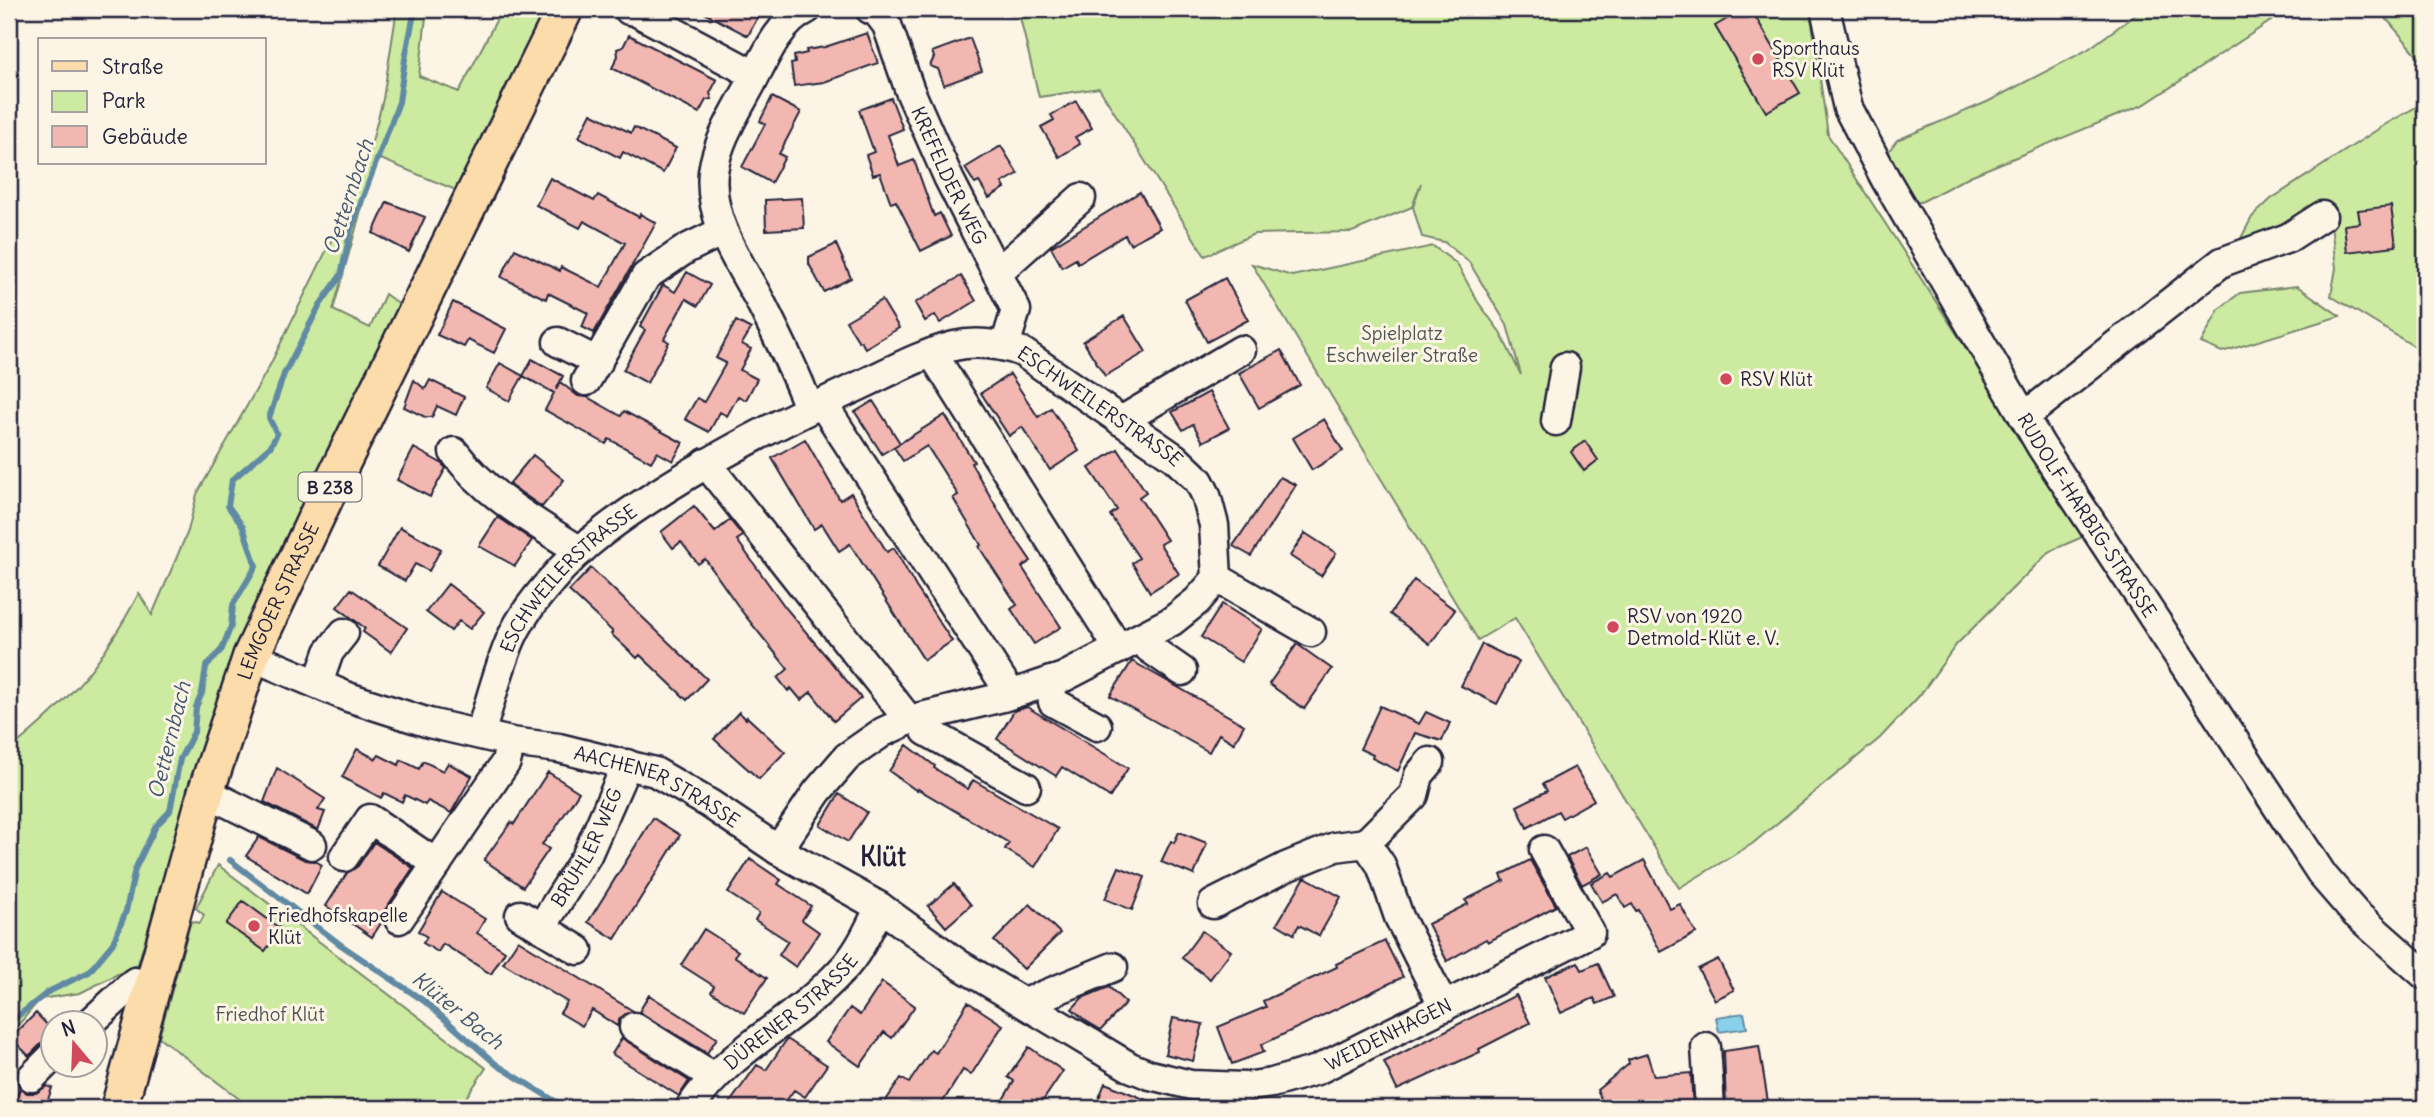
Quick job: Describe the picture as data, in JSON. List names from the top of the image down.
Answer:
{
  "streets": {
    "main road": ["B 238", "LEMGOER STRASSE"],
    "street": [
      "KREFELDER WEG",
      "ESCHWEILERSTRASSE",
      "RUDOLF-HARBIG-STRASSE",
      "AACHENER STRASSE",
      "BRÜHLER WEG",
      "DÜRENER STRASSE",
      "WEIDENHAGEN"
    ]
  },
  "crossings": [
    ["KREFELDER WEG", "ESCHWEILERSTRASSE"],
    ["ESCHWEILERSTRASSE", "AACHENER STRASSE"],
    ["LEMGOER STRASSE", "AACHENER STRASSE"],
    ["AACHENER STRASSE", "BRÜHLER WEG"],
    ["AACHENER STRASSE", "DÜRENER STRASSE"],
    ["AACHENER STRASSE", "WEIDENHAGEN"]
  ],
  "districts": ["Klüt"],
  "water": ["Oetternbach", "Klüter Bach"],
  "parks": ["Spielplatz Eschweiler Straße", "Friedhof Klüt"],
  "places": [
    "Sporthaus RSV Klüt",
    "RSV Klüt",
    "RSV von 1920 Detmold-Klüt e. V.",
    "Friedhofskapelle Klüt"
  ],
  "legend": ["Straße", "Park", "Gebäude"],
  "north": "top"
}
